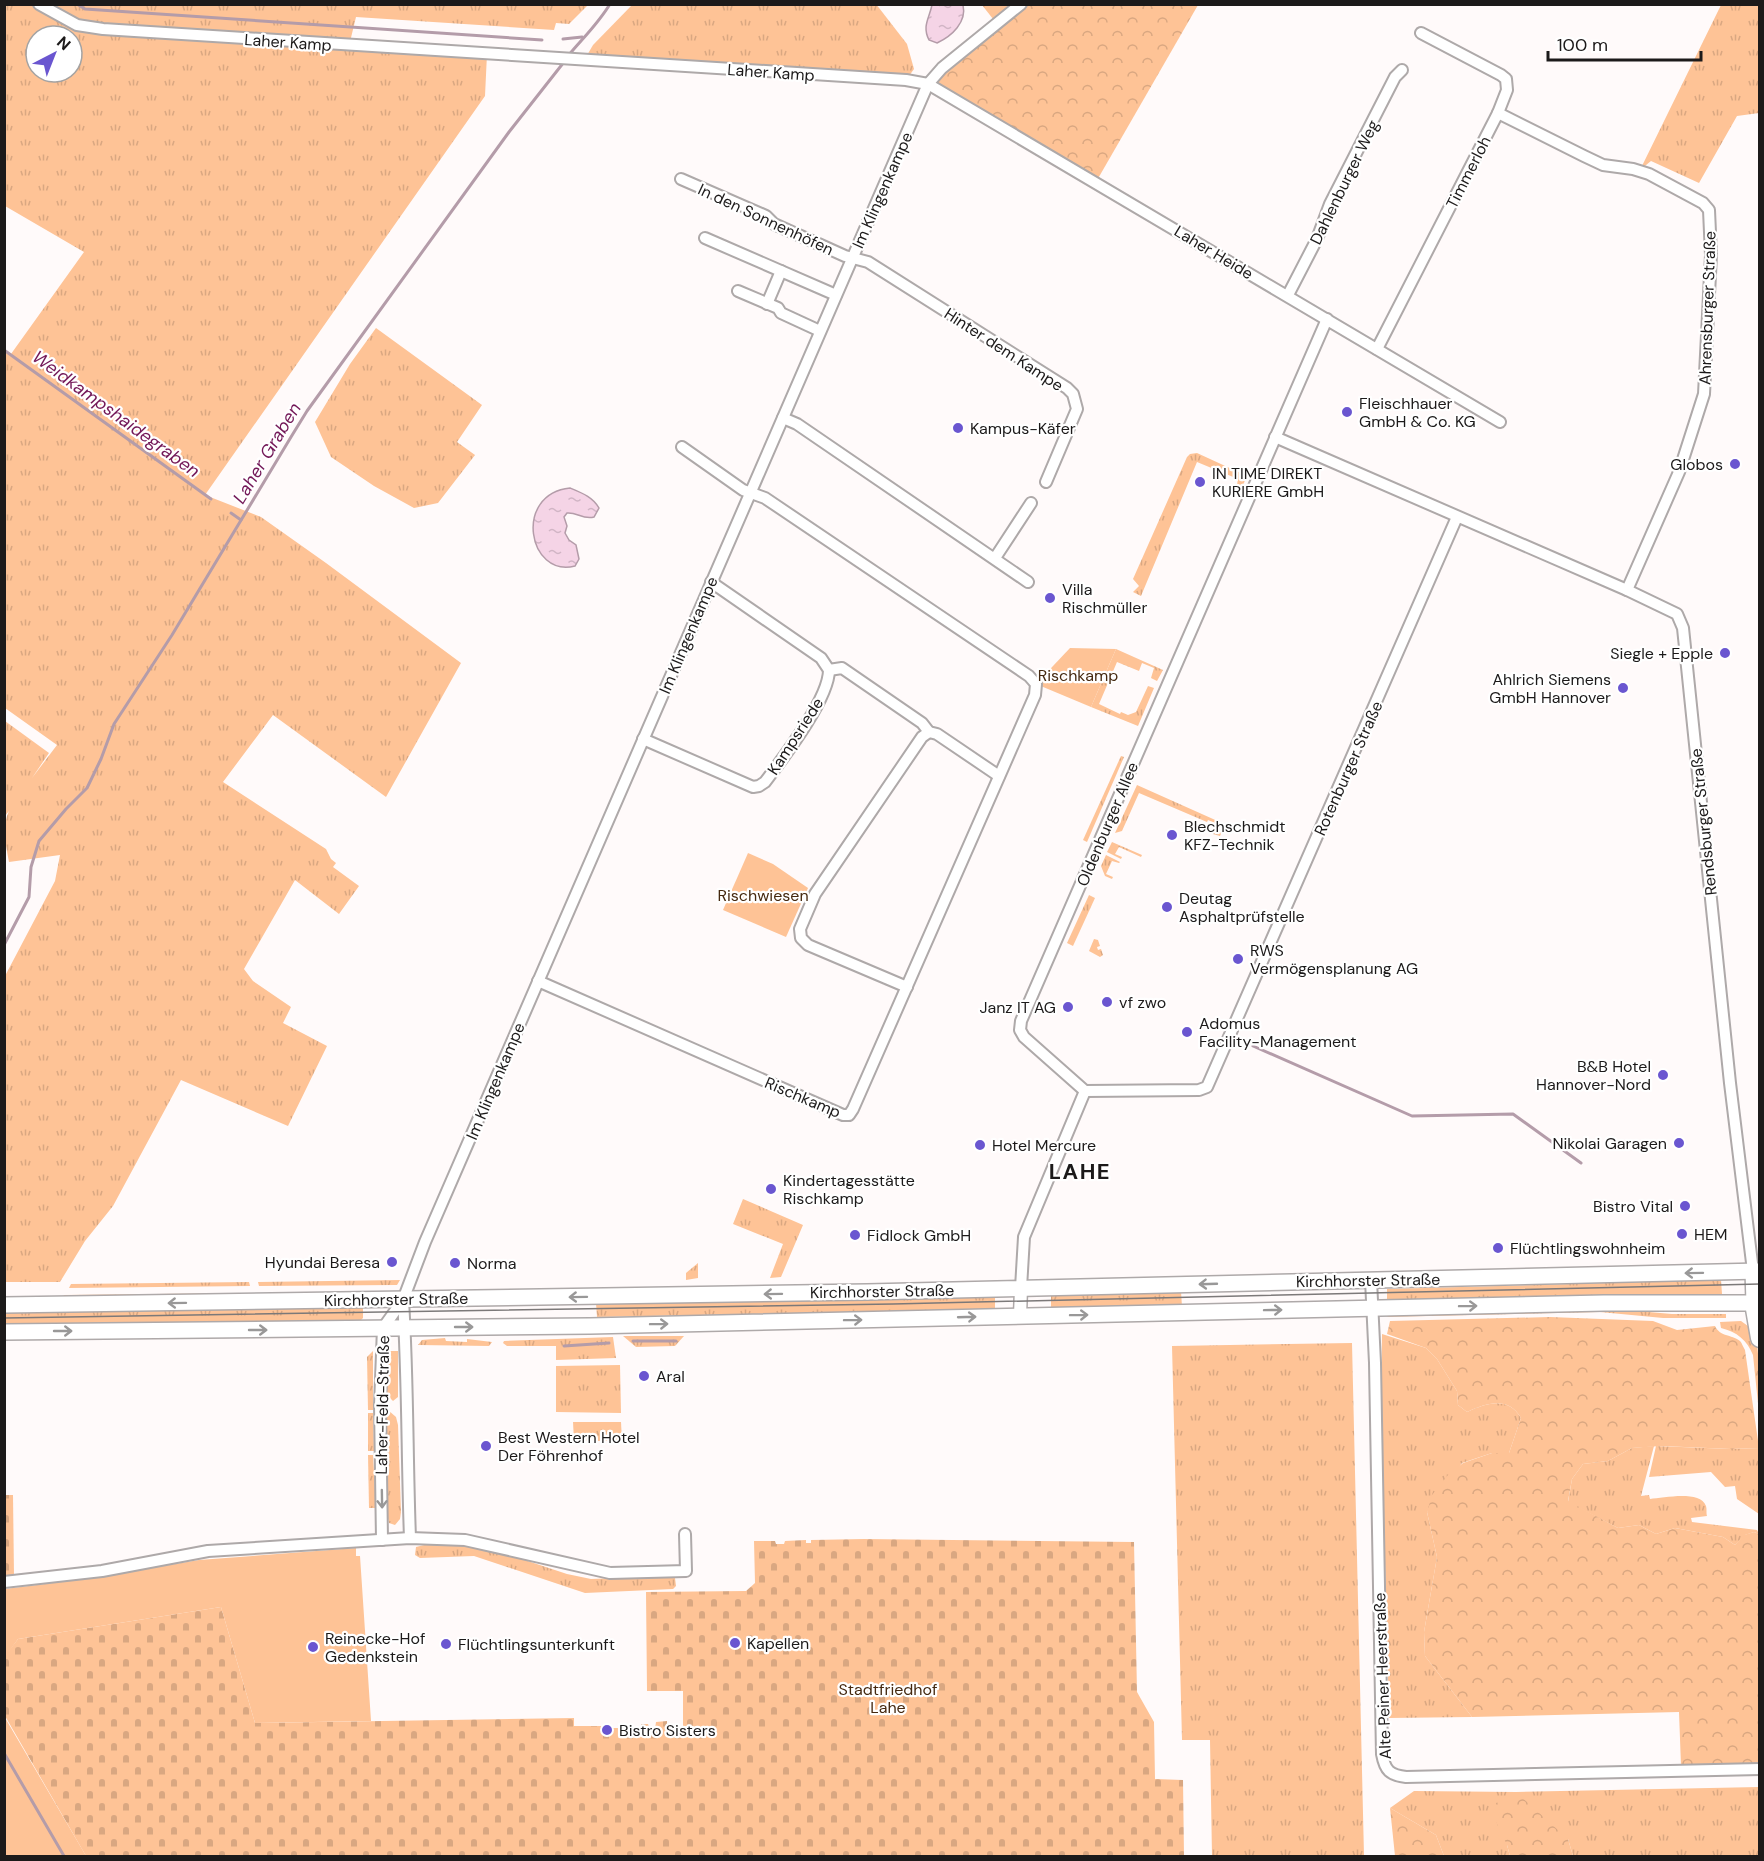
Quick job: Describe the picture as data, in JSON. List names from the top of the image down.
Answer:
{
  "streets": {
    "main road": ["Kirchhorster Straße"],
    "street": [
      "Laher Kamp",
      "Timmerloh",
      "Dahlenburger Weg",
      "Im Klingenkampe",
      "In den Sonnenhöfen",
      "Laher Heide",
      "Ahrensburger Straße",
      "Hinter dem Kampe",
      "Kampsriede",
      "Rotenburger Straße",
      "Rendsburger Straße",
      "Oldenburger Allee",
      "Rischkamp",
      "Laher-Feld-Straße",
      "Alte Peiner Heerstraße"
    ]
  },
  "crossings": [
    ["Laher Kamp", "Im Klingenkampe"],
    ["Laher Kamp", "Laher Heide"],
    ["Timmerloh", "Laher Heide"],
    ["Timmerloh", "Ahrensburger Straße"],
    ["Dahlenburger Weg", "Laher Heide"],
    ["Im Klingenkampe", "In den Sonnenhöfen"],
    ["Im Klingenkampe", "Laher Heide"],
    ["Im Klingenkampe", "Hinter dem Kampe"],
    ["Im Klingenkampe", "Kampsriede"],
    ["Im Klingenkampe", "Rischkamp"],
    ["Im Klingenkampe", "Kirchhorster Straße"],
    ["Im Klingenkampe", "Laher-Feld-Straße"],
    ["In den Sonnenhöfen", "Hinter dem Kampe"],
    ["Laher Heide", "Oldenburger Allee"],
    ["Ahrensburger Straße", "Rendsburger Straße"],
    ["Rotenburger Straße", "Rendsburger Straße"],
    ["Rotenburger Straße", "Oldenburger Allee"],
    ["Rendsburger Straße", "Kirchhorster Straße"],
    ["Kirchhorster Straße", "Laher-Feld-Straße"],
    ["Kirchhorster Straße", "Alte Peiner Heerstraße"]
  ],
  "districts": ["LAHE"],
  "water": ["Weidkampshaidegraben", "Laher Graben"],
  "parks": ["Rischkamp", "Rischwiesen", "Stadtfriedhof Lahe"],
  "places": [
    "Fleischhauer GmbH & Co. KG",
    "Kampus-Käfer",
    "Globos",
    "IN TIME DIREKT KURIERE GmbH",
    "Villa Rischmüller",
    "Siegle + Epple",
    "Ahlrich Siemens GmbH Hannover",
    "Blechschmidt KFZ-Technik",
    "Deutag Asphaltprüfstelle",
    "RWS Vermögensplanung AG",
    "vf zwo",
    "Janz IT AG",
    "Adomus Facility-Management",
    "B&B Hotel Hannover-Nord",
    "Nikolai Garagen",
    "Hotel Mercure",
    "Kindertagesstätte Rischkamp",
    "Bistro Vital",
    "HEM",
    "Fidlock GmbH",
    "Flüchtlingswohnheim",
    "Hyundai Beresa",
    "Norma",
    "Aral",
    "Best Western Hotel Der Föhrenhof",
    "Kapellen",
    "Flüchtlingsunterkunft",
    "Reinecke-Hof Gedenkstein",
    "Bistro Sisters"
  ],
  "scale_bar": "100 m",
  "north": "top right"
}
